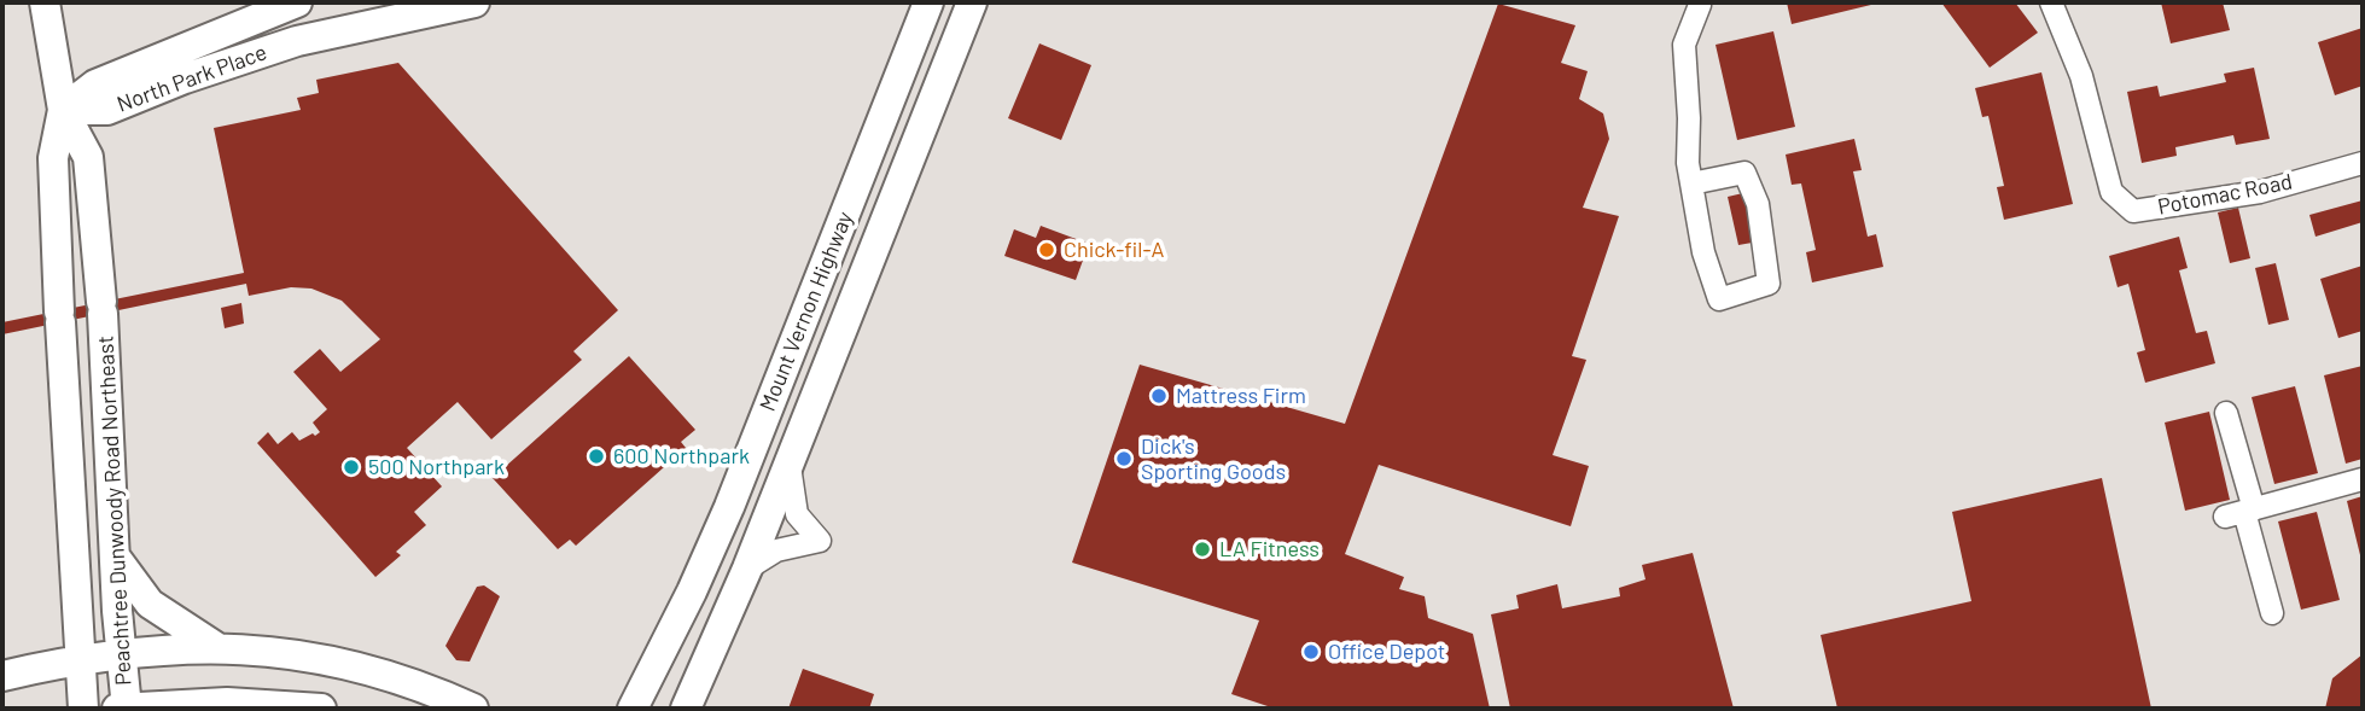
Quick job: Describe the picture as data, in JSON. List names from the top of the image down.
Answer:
{
  "streets": {
    "street": [
      "North Park Place",
      "Potomac Road",
      "Mount Vernon Highway",
      "Peachtree Dunwoody Road Northeast"
    ]
  },
  "crossings": [
    ["North Park Place", "Peachtree Dunwoody Road Northeast"]
  ],
  "places": [
    "Chick-fil-A",
    "Mattress Firm",
    "600 Northpark",
    "Dick's Sporting Goods",
    "500 Northpark",
    "LA Fitness",
    "Office Depot"
  ]
}
